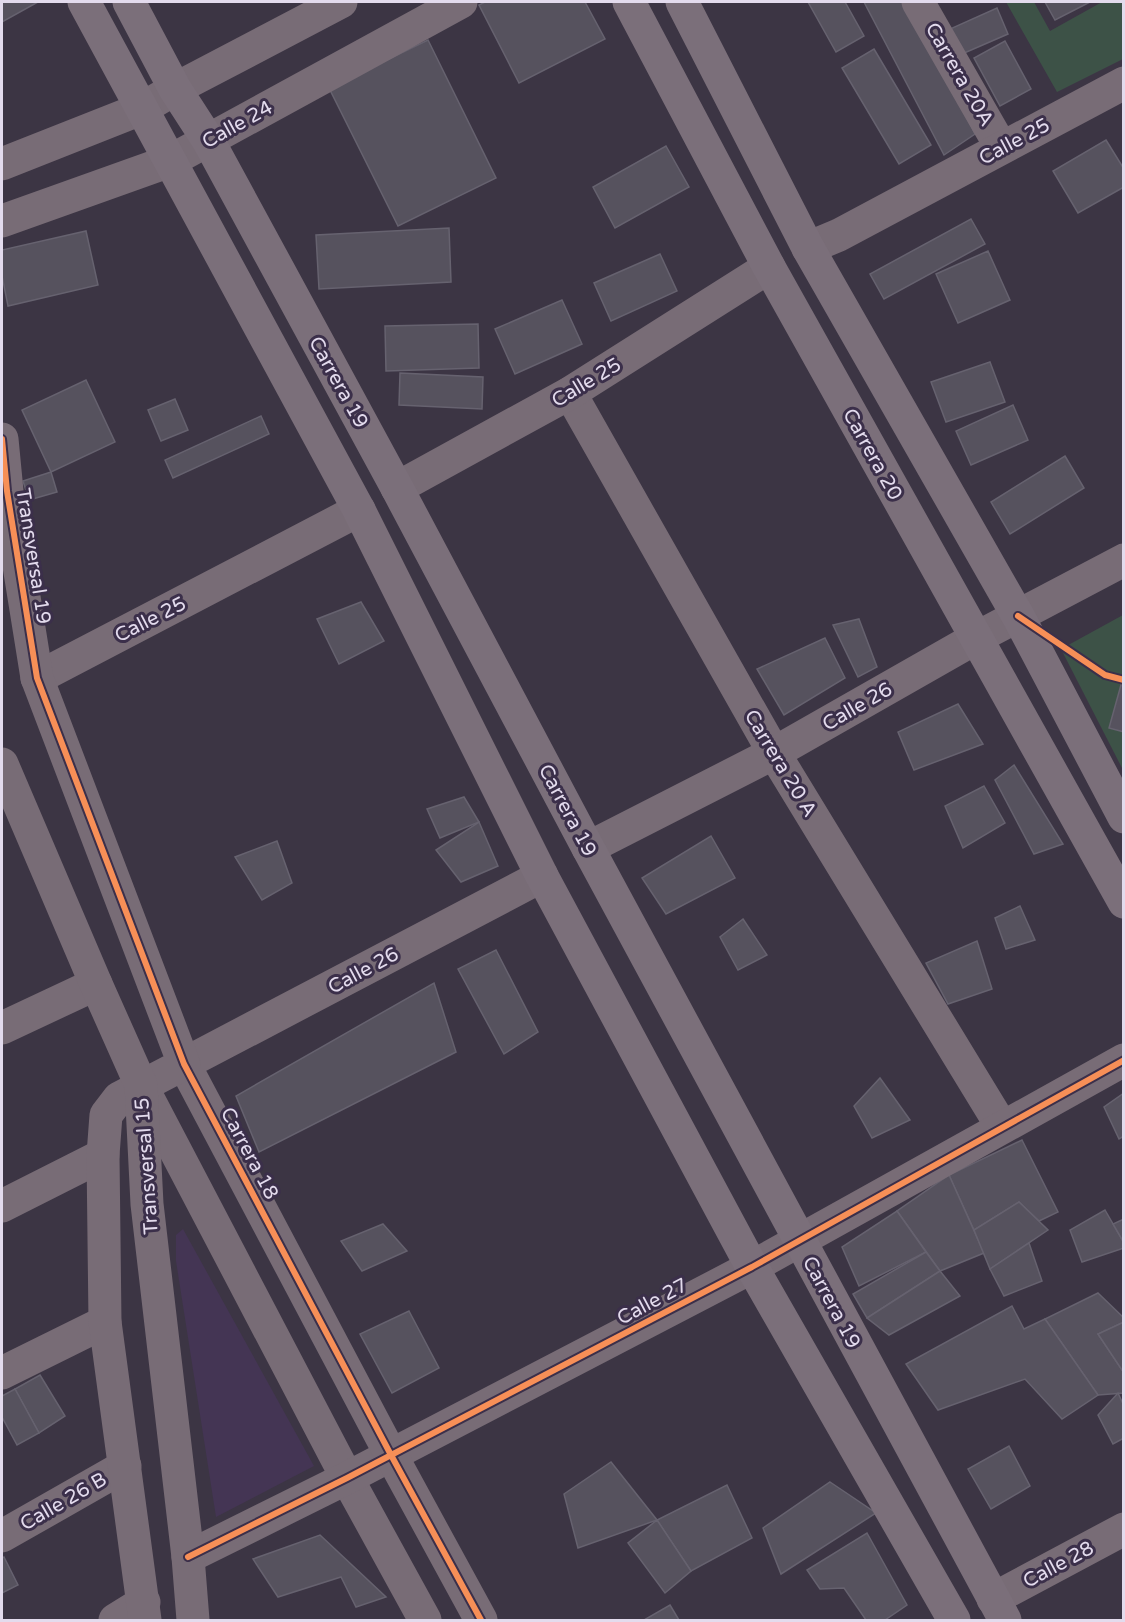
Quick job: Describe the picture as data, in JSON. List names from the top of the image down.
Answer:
{
  "streets": {
    "main road": ["Carrera 19", "Carrera 20"],
    "street": [
      "Carrera 20A",
      "Calle 24",
      "Calle 25",
      "Transversal 19",
      "Calle 26",
      "Carrera 20 A",
      "Carrera 18",
      "Transversal 15",
      "Calle 27",
      "Calle 26 B",
      "Calle 28"
    ]
  },
  "crossings": [
    ["Carrera 20A", "Calle 25"],
    ["Calle 24", "Carrera 19"],
    ["Calle 25", "Carrera 19"],
    ["Calle 25", "Carrera 20"],
    ["Calle 25", "Transversal 19"],
    ["Calle 25", "Carrera 20 A"],
    ["Calle 25", "Carrera 18"],
    ["Carrera 19", "Calle 26"],
    ["Carrera 19", "Calle 27"],
    ["Carrera 19", "Calle 28"],
    ["Carrera 20", "Calle 26"],
    ["Transversal 19", "Carrera 18"],
    ["Calle 26", "Carrera 20 A"],
    ["Calle 26", "Carrera 18"],
    ["Calle 26", "Transversal 15"],
    ["Carrera 20 A", "Calle 27"],
    ["Carrera 18", "Calle 27"],
    ["Transversal 15", "Calle 27"],
    ["Transversal 15", "Calle 26 B"]
  ]
}
